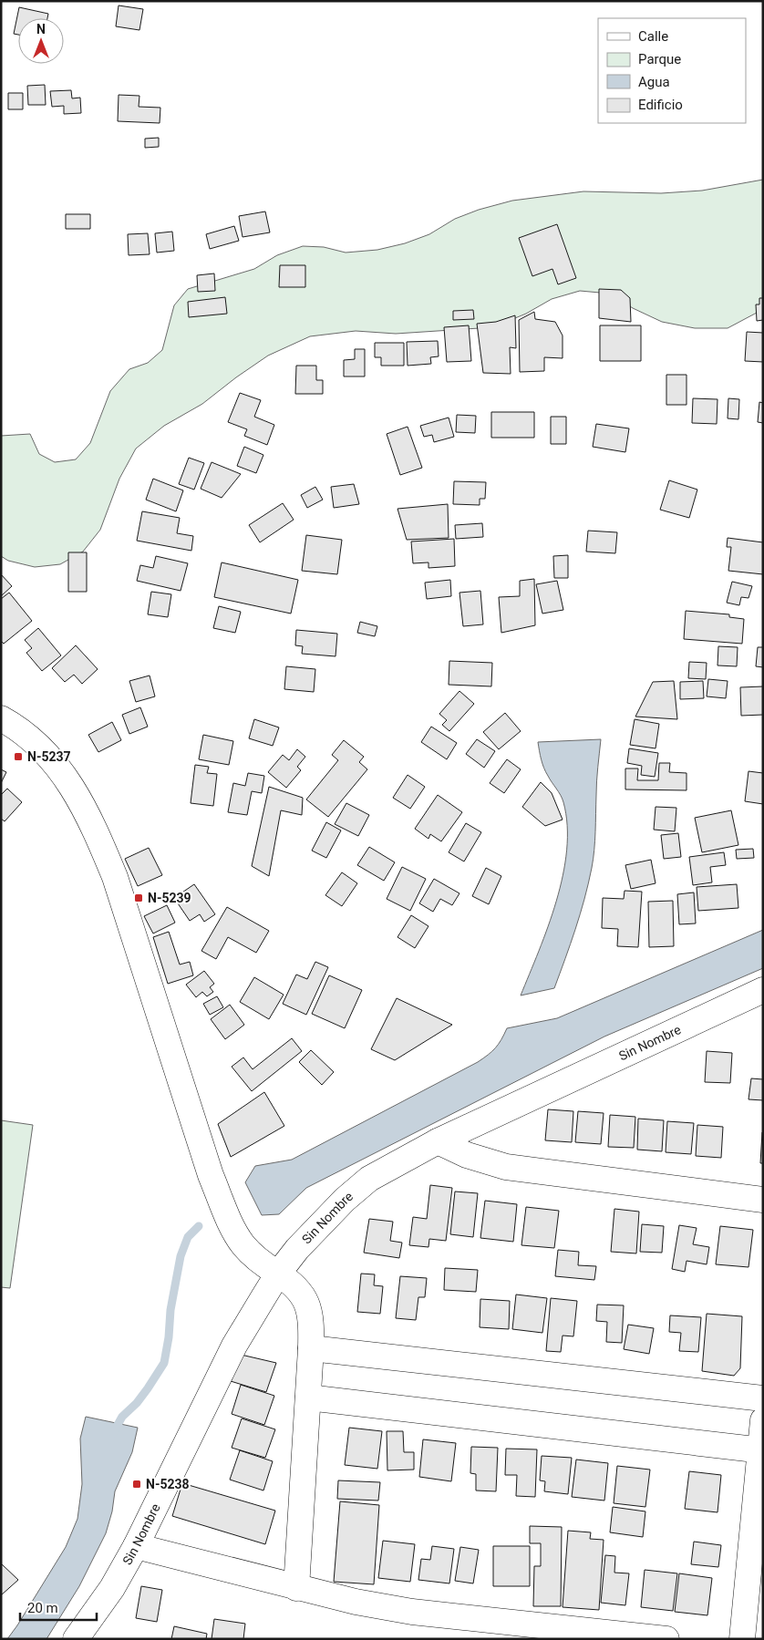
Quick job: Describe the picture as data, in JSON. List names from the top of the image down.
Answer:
{
  "streets": {
    "street": ["Sin Nombre"]
  },
  "places": {
    "transit": ["N-5237", "N-5239", "N-5238"]
  },
  "legend": [
    "Calle",
    "Parque",
    "Agua",
    "Edificio"
  ],
  "scale_bar": "20 m",
  "north": "top"
}
